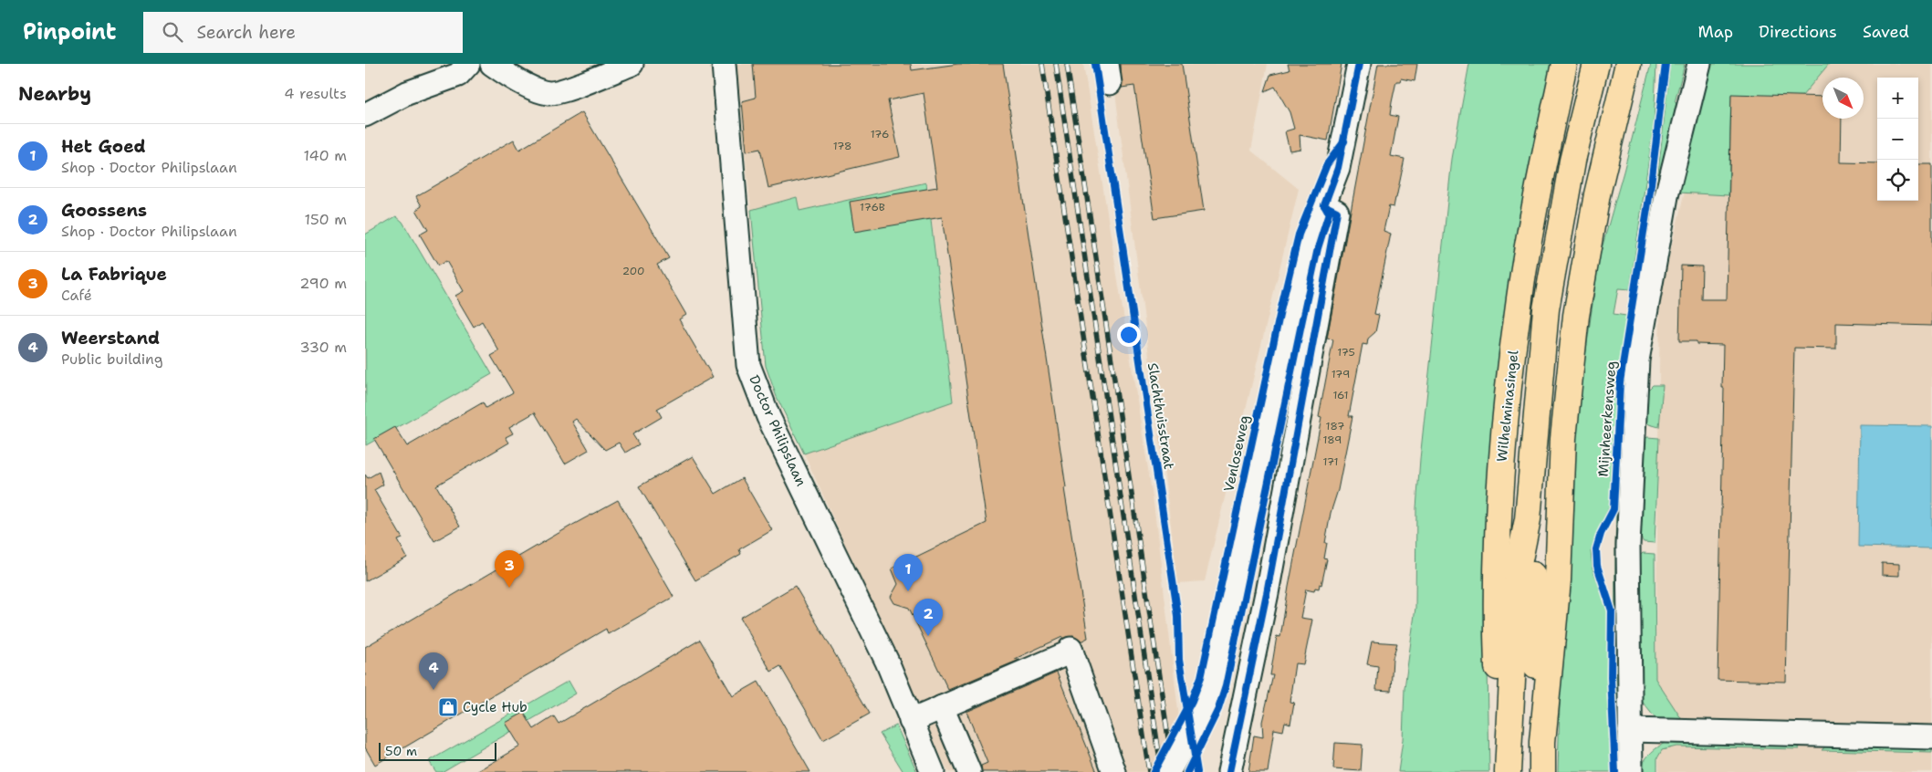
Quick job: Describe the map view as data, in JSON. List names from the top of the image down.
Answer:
{
  "streets": {
    "main road": ["Wilhelminasingel"],
    "street": ["Mijnheerkensweg", "Doctor Philipslaan", "Venloseweg"],
    "cycle path": ["Slachthuisstraat"]
  },
  "places": {
    "shop": ["Cycle Hub"]
  },
  "house_numbers": [
    "176",
    "178",
    "176B",
    "200",
    "175",
    "179",
    "161",
    "187",
    "189",
    "171"
  ],
  "scale_bar": "50 m",
  "north": "bottom right",
  "page": {
    "header": "Pinpoint",
    "search": "Search here",
    "nav": ["Map", "Directions", "Saved"],
    "heading": ["Nearby", "4 results"],
    "map_buttons": ["+", "−"],
    "list": [
      {
        "mark": "1",
        "name": "Het Goed",
        "note": "Shop · Doctor Philipslaan",
        "value": "140 m"
      },
      {
        "mark": "2",
        "name": "Goossens",
        "note": "Shop · Doctor Philipslaan",
        "value": "150 m"
      },
      {
        "mark": "3",
        "name": "La Fabrique",
        "note": "Café",
        "value": "290 m"
      },
      {
        "mark": "4",
        "name": "Weerstand",
        "note": "Public building",
        "value": "330 m"
      }
    ],
    "pins": [
      "3",
      "1",
      "2",
      "4"
    ],
    "scale": "50 m"
  }
}
